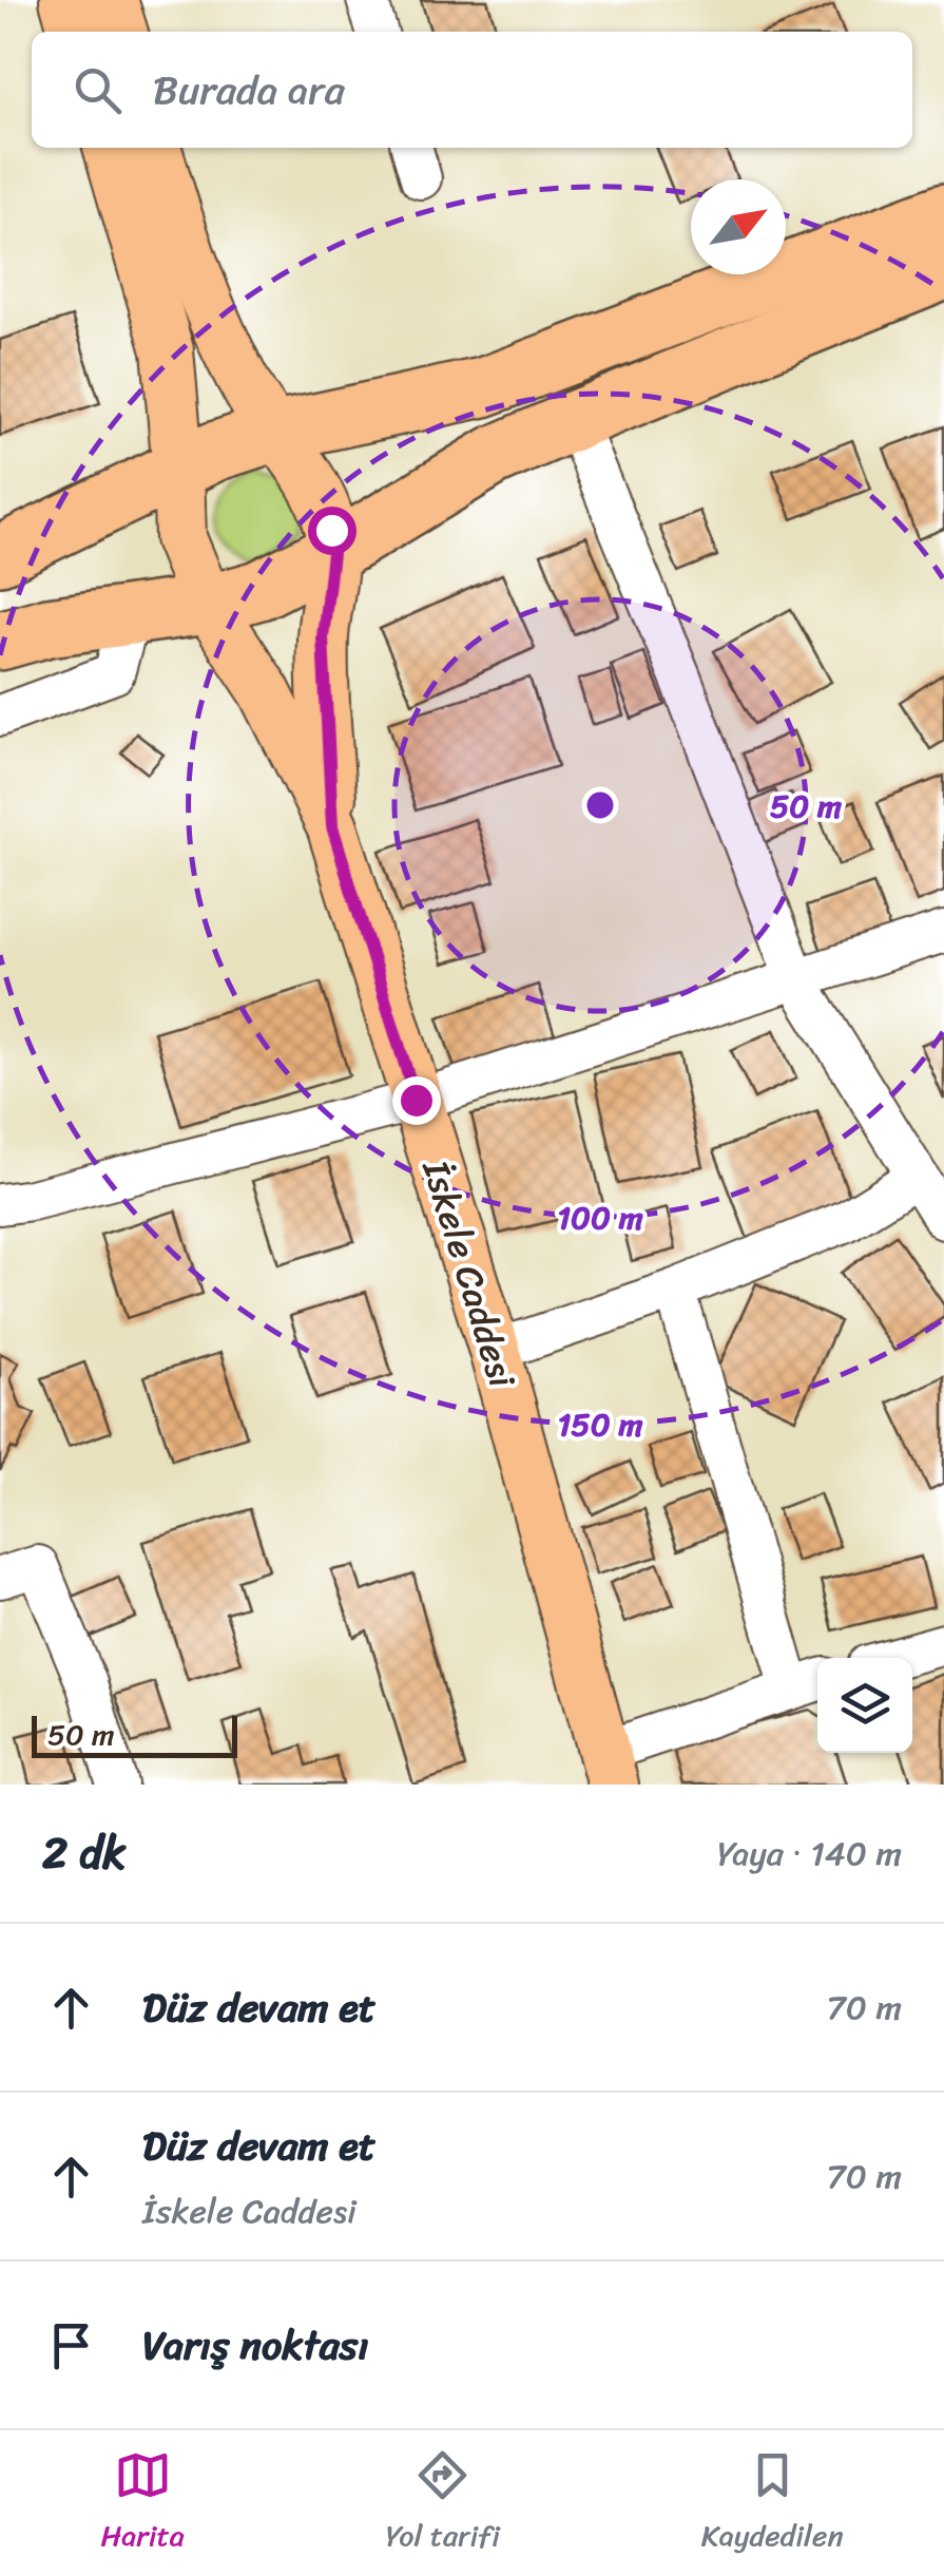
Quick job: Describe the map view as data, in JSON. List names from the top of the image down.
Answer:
{
  "streets": {
    "main road": ["İskele Caddesi"]
  },
  "scale_bar": "50 m",
  "north": "top right",
  "page": {
    "search": "Burada ara",
    "scale": "50 m",
    "heading": ["2 dk", "Yaya · 140 m"],
    "list": [
      ["Düz devam et", "70 m"],
      ["Düz devam et", "İskele Caddesi", "70 m"],
      "Varış noktası"
    ],
    "nav": ["Harita", "Yol tarifi", "Kaydedilen"]
  },
  "rings": ["50 m", "100 m", "150 m"]
}
